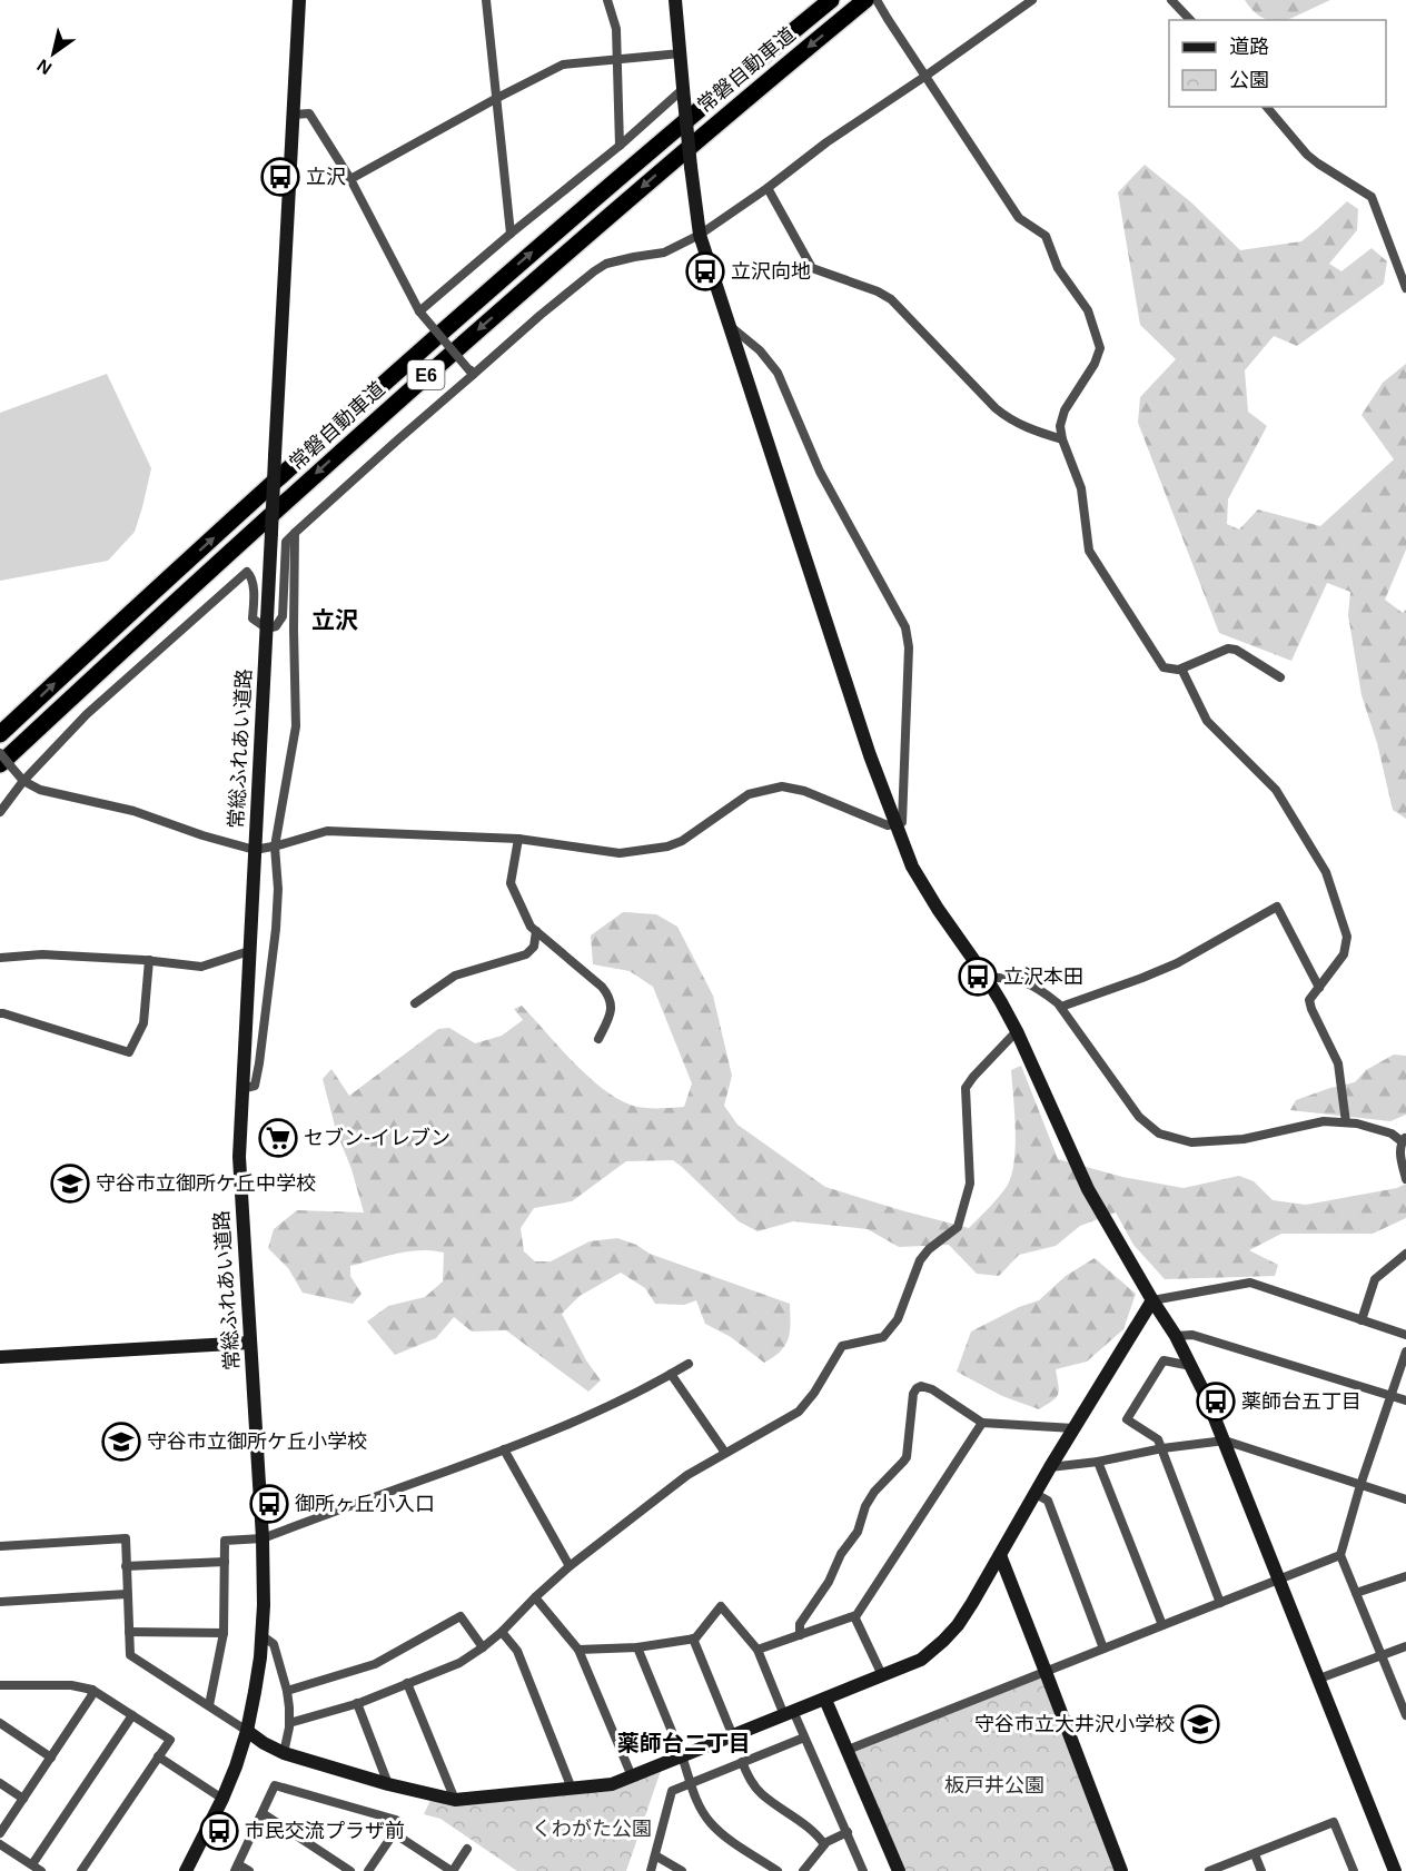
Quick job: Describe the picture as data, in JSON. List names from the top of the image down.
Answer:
{
  "streets": {
    "highway": ["常磐自動車道", "E6"],
    "street": ["常総ふれあい道路"]
  },
  "districts": ["立沢", "薬師台二丁目"],
  "parks": ["板戸井公園", "くわがた公園"],
  "places": {
    "bus stop": [
      "立沢",
      "立沢向地",
      "立沢本田",
      "薬師台五丁目",
      "御所ヶ丘小入口",
      "市民交流プラザ前"
    ],
    "supermarket": ["セブン-イレブン"],
    "school or university": ["守谷市立御所ケ丘中学校", "守谷市立御所ケ丘小学校", "守谷市立大井沢小学校"]
  },
  "legend": ["道路", "公園"],
  "north": "bottom left"
}
